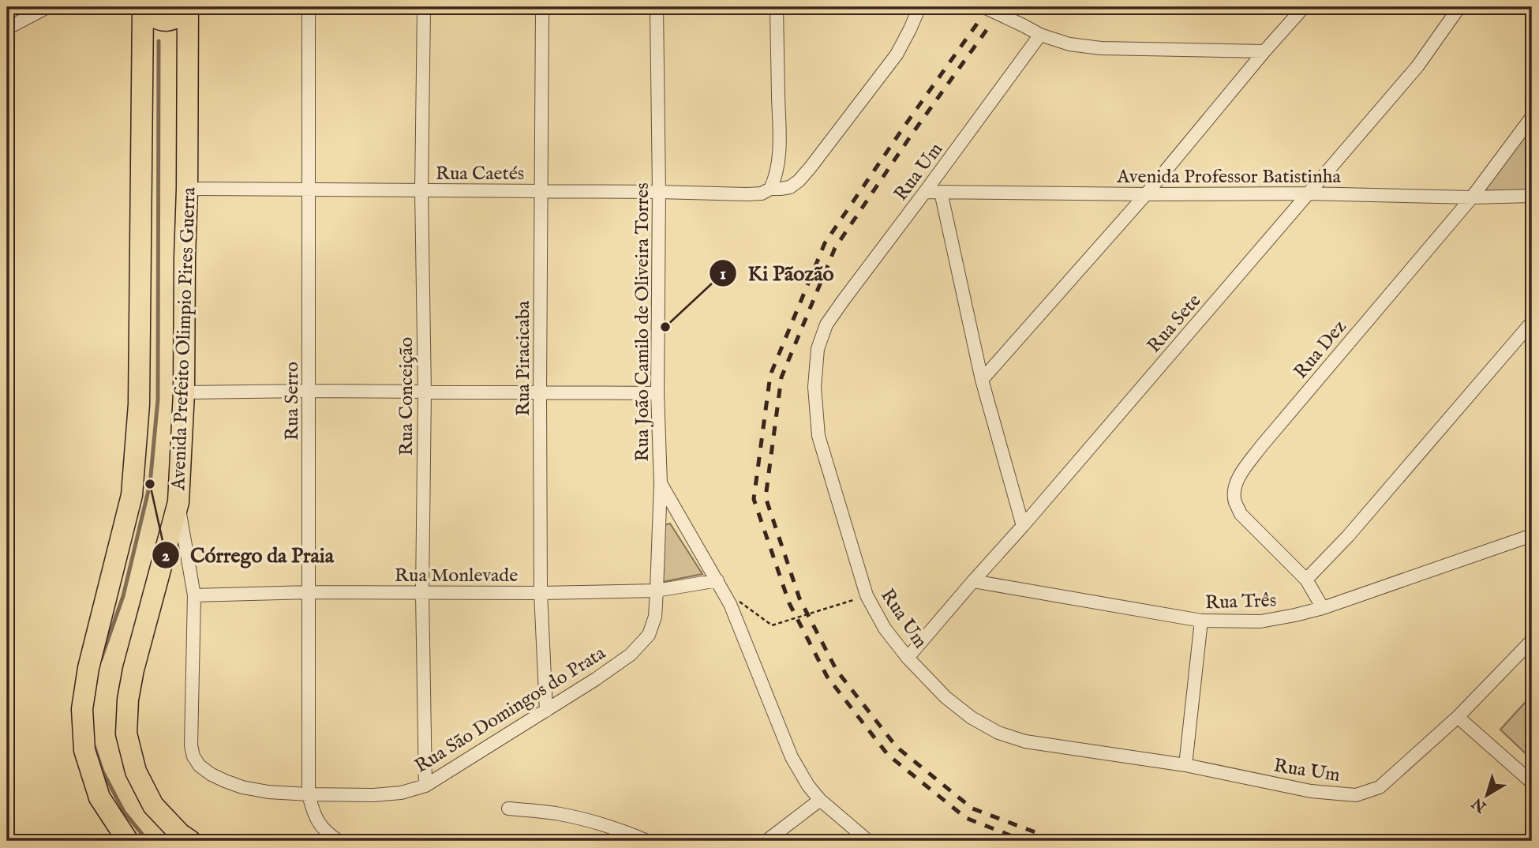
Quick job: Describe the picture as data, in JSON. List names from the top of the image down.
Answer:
{
  "streets": {
    "main road": ["Avenida Prefeito Olimpio Pires Guerra"],
    "street": [
      "Rua Um",
      "Rua Caetés",
      "Avenida Professor Batistinha",
      "Rua João Camilo de Oliveira Torres",
      "Rua Sete",
      "Rua Dez",
      "Rua Piracicaba",
      "Rua Conceição",
      "Rua Serro",
      "Rua Monlevade",
      "Rua Três",
      "Rua São Domingos do Prata"
    ]
  },
  "crossings": [
    ["Rua Um", "Avenida Professor Batistinha"],
    ["Rua Um", "Rua Sete"],
    ["Rua Caetés", "Rua João Camilo de Oliveira Torres"],
    ["Rua Caetés", "Avenida Prefeito Olimpio Pires Guerra"],
    ["Rua Caetés", "Rua Piracicaba"],
    ["Rua Caetés", "Rua Conceição"],
    ["Rua Caetés", "Rua Serro"],
    ["Avenida Professor Batistinha", "Rua Sete"],
    ["Avenida Professor Batistinha", "Rua Dez"],
    ["Rua João Camilo de Oliveira Torres", "Rua Monlevade"],
    ["Rua João Camilo de Oliveira Torres", "Rua São Domingos do Prata"],
    ["Rua Sete", "Rua Três"],
    ["Rua Dez", "Rua Três"],
    ["Rua Piracicaba", "Rua Monlevade"],
    ["Rua Piracicaba", "Rua São Domingos do Prata"],
    ["Rua Conceição", "Rua Monlevade"],
    ["Rua Conceição", "Rua São Domingos do Prata"],
    ["Rua Serro", "Rua Monlevade"],
    ["Rua Serro", "Rua São Domingos do Prata"],
    ["Rua Monlevade", "Rua São Domingos do Prata"]
  ],
  "places": ["Ki Pãozão", "Córrego da Praia"],
  "north": "bottom left"
}
